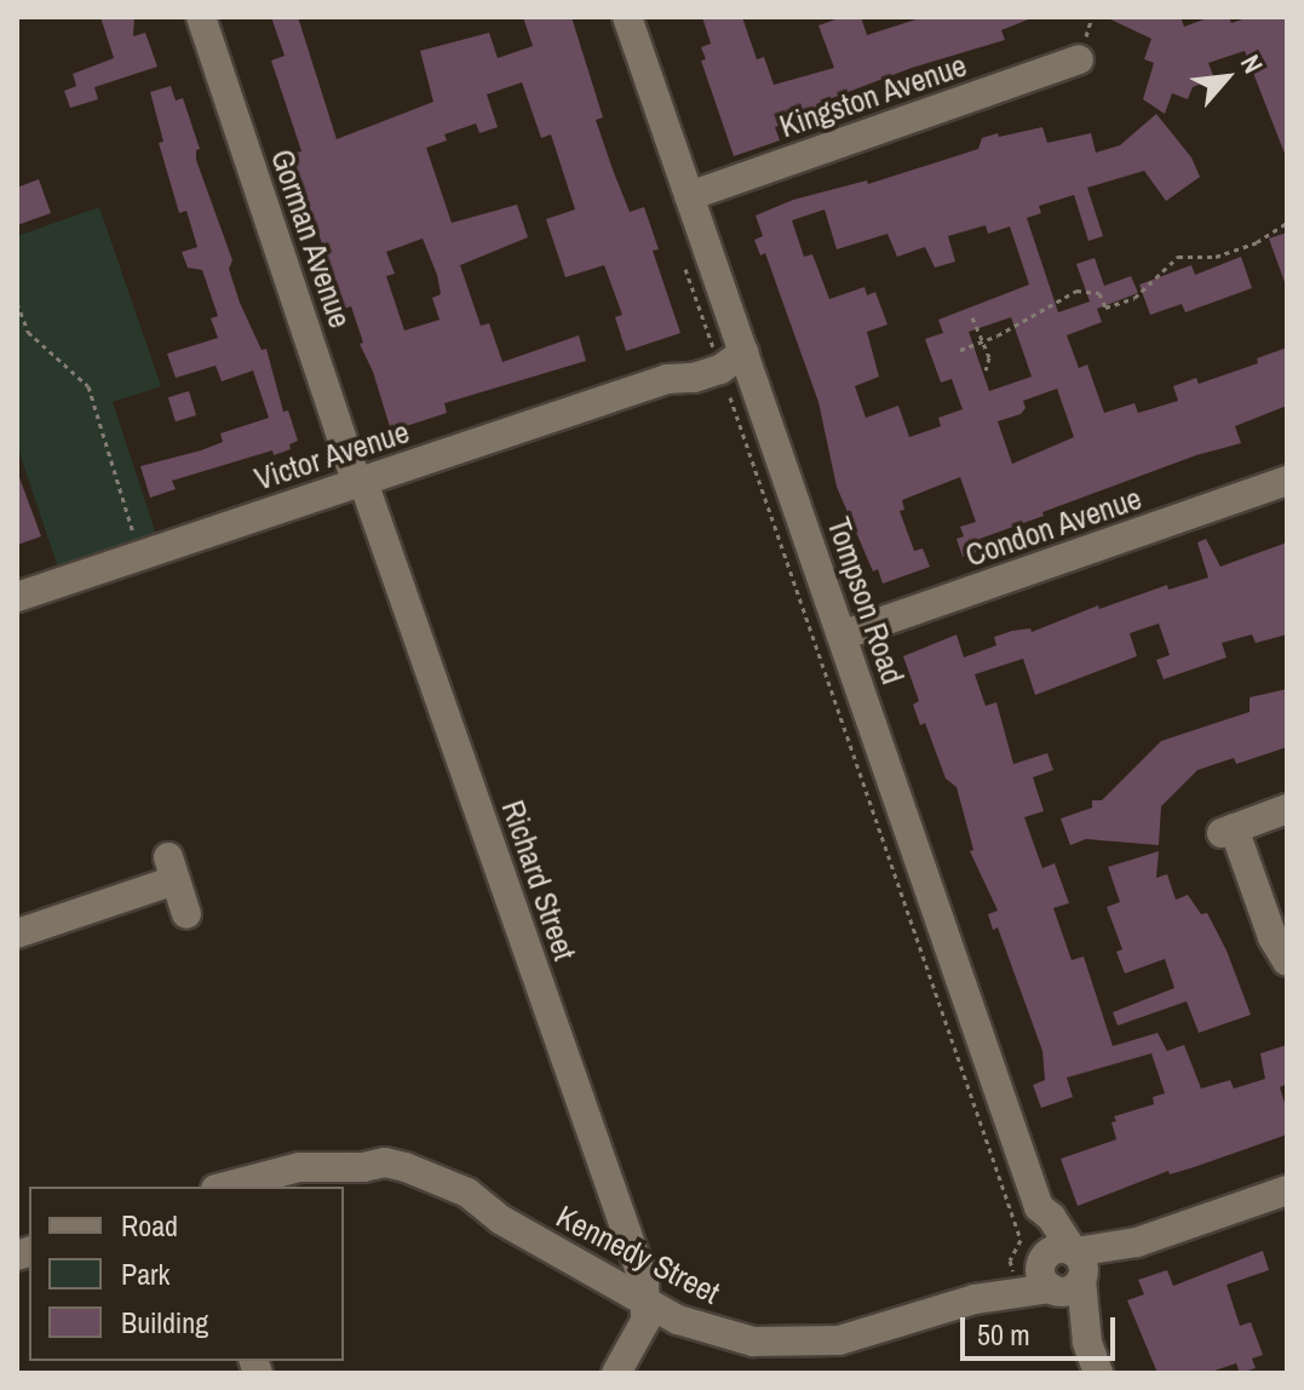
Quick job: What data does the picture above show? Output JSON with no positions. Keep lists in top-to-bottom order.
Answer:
{
  "streets": {
    "street": [
      "Kingston Avenue",
      "Gorman Avenue",
      "Victor Avenue",
      "Condon Avenue",
      "Tompson Road",
      "Richard Street",
      "Kennedy Street"
    ]
  },
  "crossings": [
    ["Kingston Avenue", "Tompson Road"],
    ["Gorman Avenue", "Victor Avenue"],
    ["Gorman Avenue", "Richard Street"],
    ["Victor Avenue", "Tompson Road"],
    ["Victor Avenue", "Richard Street"],
    ["Condon Avenue", "Tompson Road"],
    ["Tompson Road", "Kennedy Street"],
    ["Richard Street", "Kennedy Street"]
  ],
  "legend": ["Road", "Park", "Building"],
  "scale_bar": "50 m",
  "north": "top right"
}
